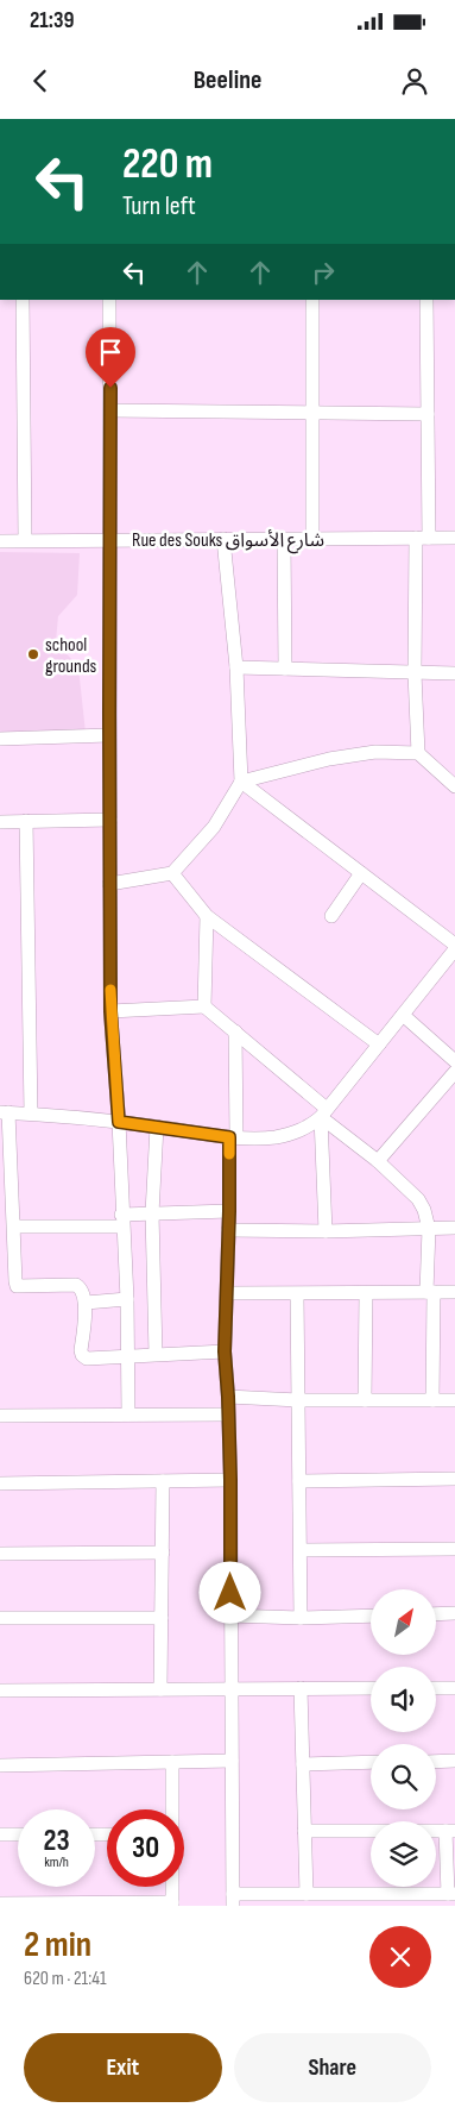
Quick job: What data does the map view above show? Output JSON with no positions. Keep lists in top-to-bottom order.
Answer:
{
  "streets": {
    "street": ["Rue des Souks شارع الأسواق"]
  },
  "places": ["school grounds"],
  "north": "top right",
  "page": {
    "status": "21:39",
    "header": "Beeline",
    "turn": ["220 m", "Turn left"],
    "speed": "23 km/h",
    "limit": "30",
    "heading": ["2 min", "620 m · 21:41"],
    "buttons": ["Exit", "Share"]
  }
}
